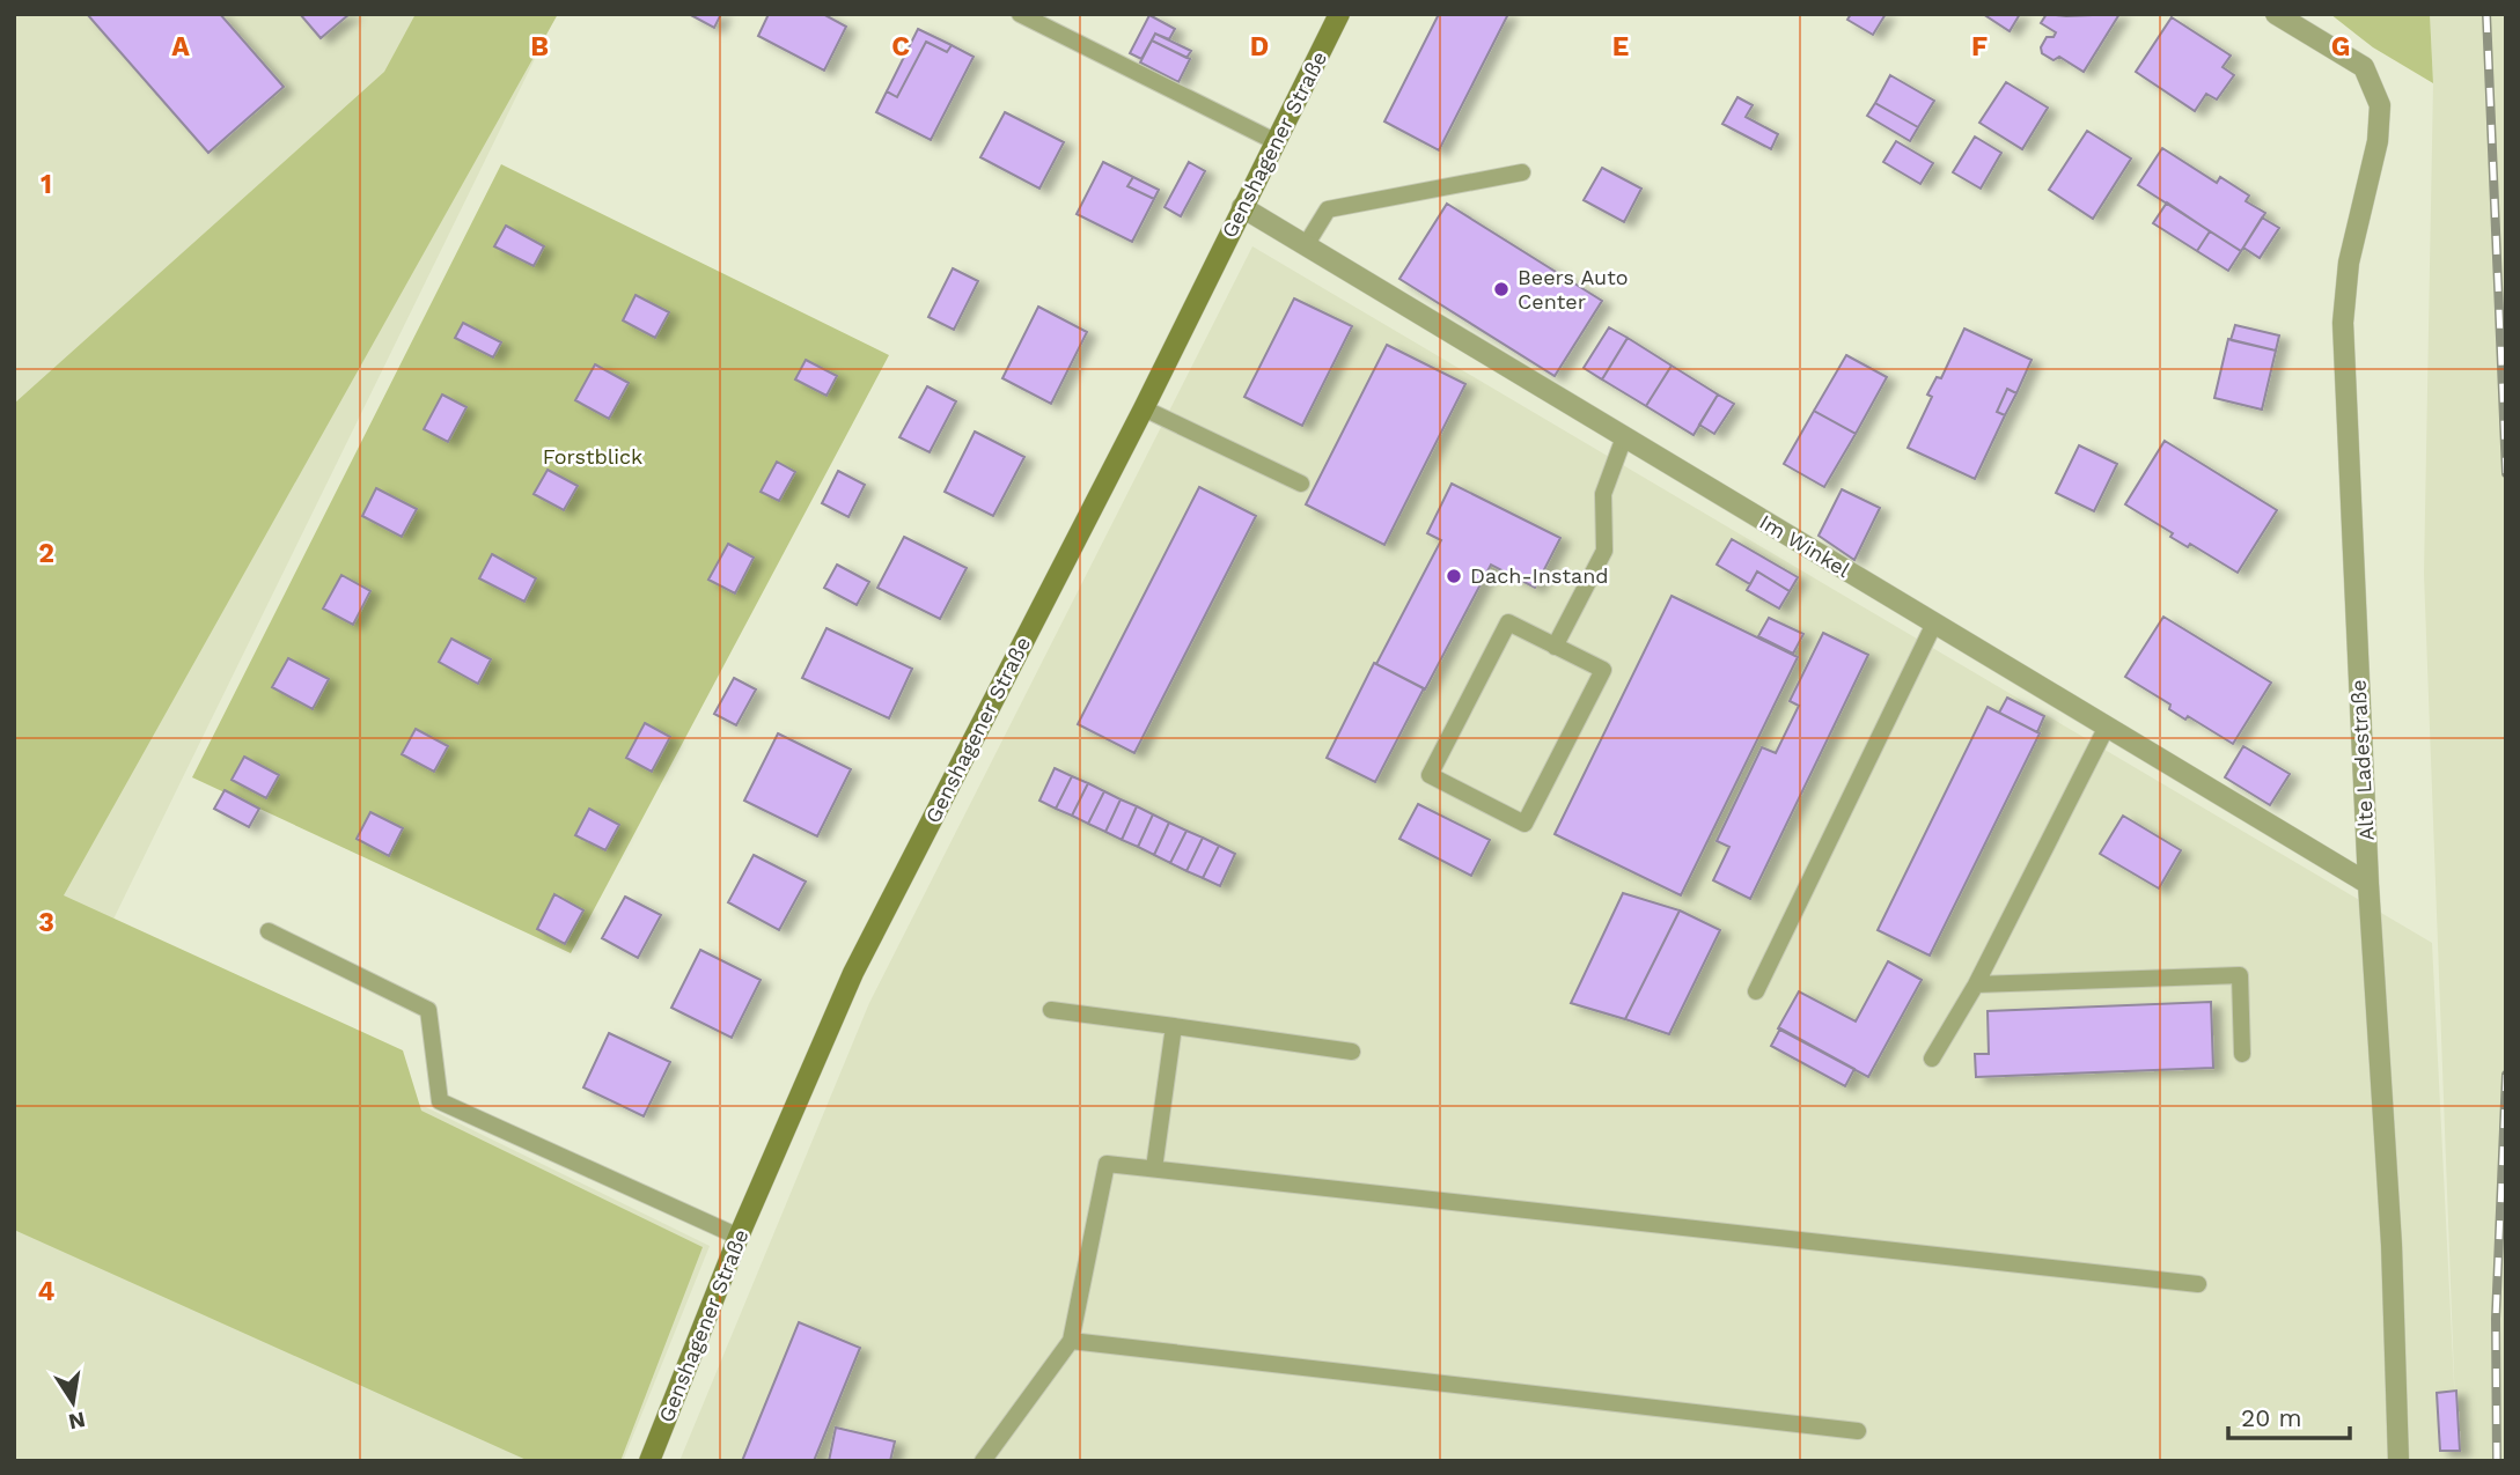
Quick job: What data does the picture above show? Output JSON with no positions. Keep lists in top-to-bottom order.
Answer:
{
  "streets": {
    "main road": ["Genshagener Straße"],
    "street": ["Im Winkel", "Alte Ladestraße"]
  },
  "crossings": [
    ["Genshagener Straße", "Im Winkel"],
    ["Im Winkel", "Alte Ladestraße"]
  ],
  "parks": ["Forstblick"],
  "places": ["Beers Auto Center", "Dach-Instand"],
  "scale_bar": "20 m",
  "north": "bottom",
  "grid": {
    "columns": [
      "A",
      "B",
      "C",
      "D",
      "E",
      "F",
      "G"
    ],
    "rows": [
      "1",
      "2",
      "3",
      "4"
    ]
  }
}
